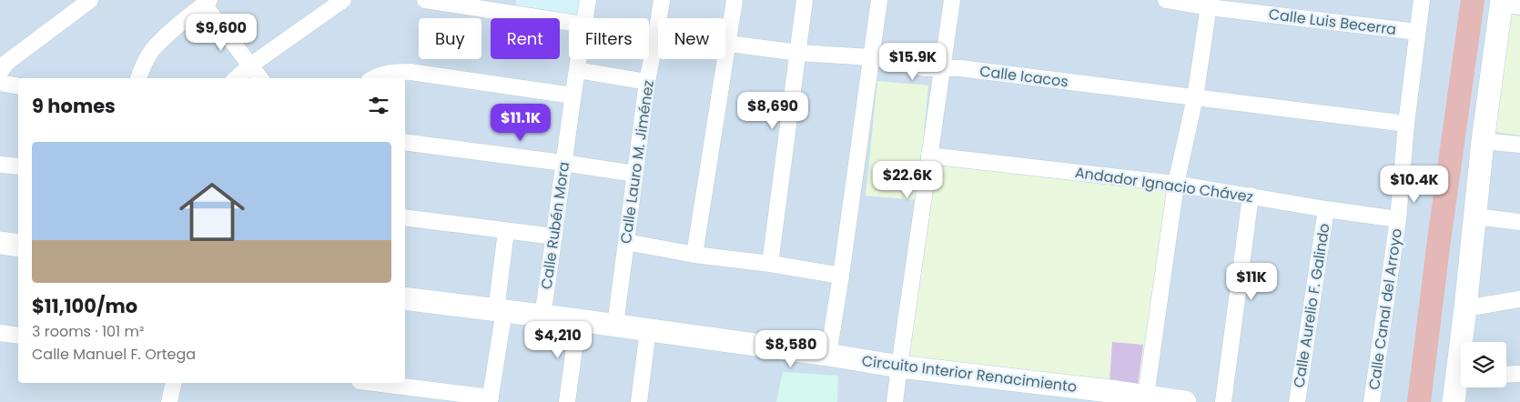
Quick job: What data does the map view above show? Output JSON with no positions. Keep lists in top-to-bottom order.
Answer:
{
  "streets": {
    "main road": ["Circuito Interior Renacimiento"],
    "street": [
      "Calle Luis Becerra",
      "Calle Icacos",
      "Calle Lauro M. Jiménez",
      "Andador Ignacio Chávez",
      "Calle Rubén Mora",
      "Calle Aurelio F. Galindo",
      "Calle Canal del Arroyo"
    ]
  },
  "crossings": [
    ["Calle Luis Becerra", "Calle Canal del Arroyo"],
    ["Calle Icacos", "Calle Lauro M. Jiménez"],
    ["Calle Icacos", "Calle Canal del Arroyo"],
    ["Calle Lauro M. Jiménez", "Circuito Interior Renacimiento"],
    ["Andador Ignacio Chávez", "Calle Aurelio F. Galindo"],
    ["Andador Ignacio Chávez", "Calle Canal del Arroyo"],
    ["Calle Rubén Mora", "Circuito Interior Renacimiento"]
  ],
  "page": {
    "price": [
      "$9,600",
      "$15.9K",
      "$8,690",
      "$11.1K",
      "$22.6K",
      "$10.4K",
      "$11K",
      "$4,210",
      "$8,580"
    ],
    "chip": [
      "Buy",
      "Rent",
      "Filters",
      "New"
    ],
    "heading": "9 homes",
    "list": [
      {
        "name": "$11,100/mo",
        "note": "3 rooms · 101 m² · Calle Manuel F. Ortega"
      }
    ]
  }
}
